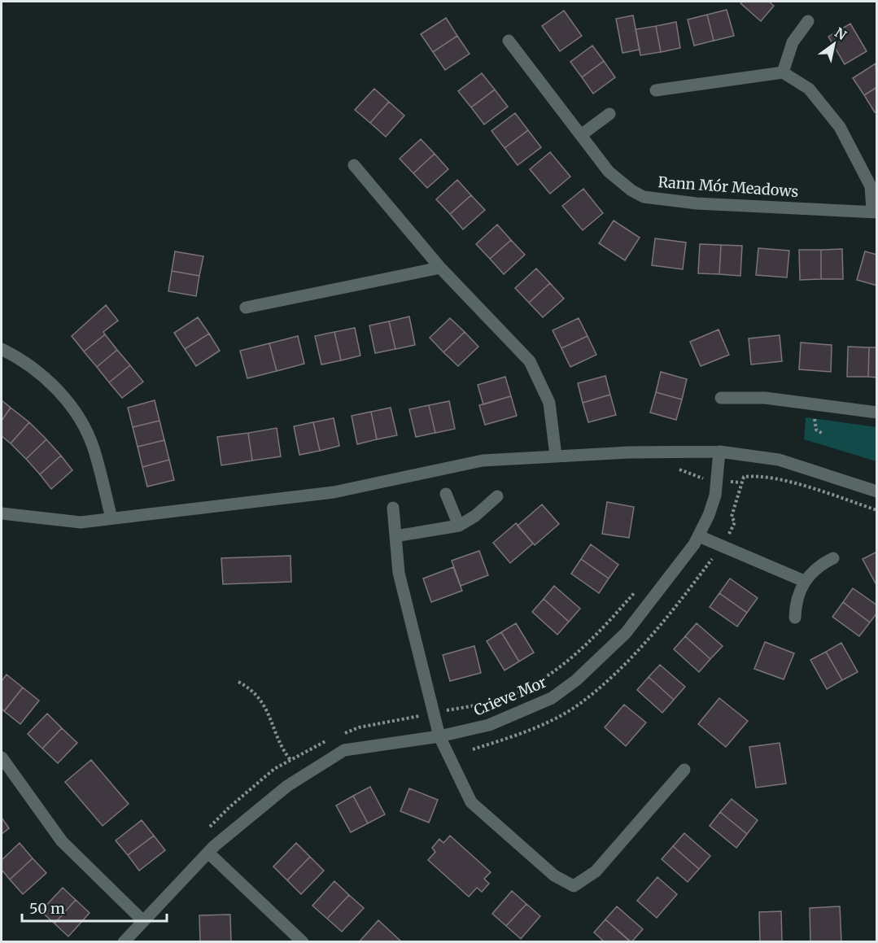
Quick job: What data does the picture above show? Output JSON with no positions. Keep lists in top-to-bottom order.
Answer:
{
  "streets": {
    "street": ["Rann Mór Meadows", "Crieve Mor"]
  },
  "scale_bar": "50 m",
  "north": "top right"
}
